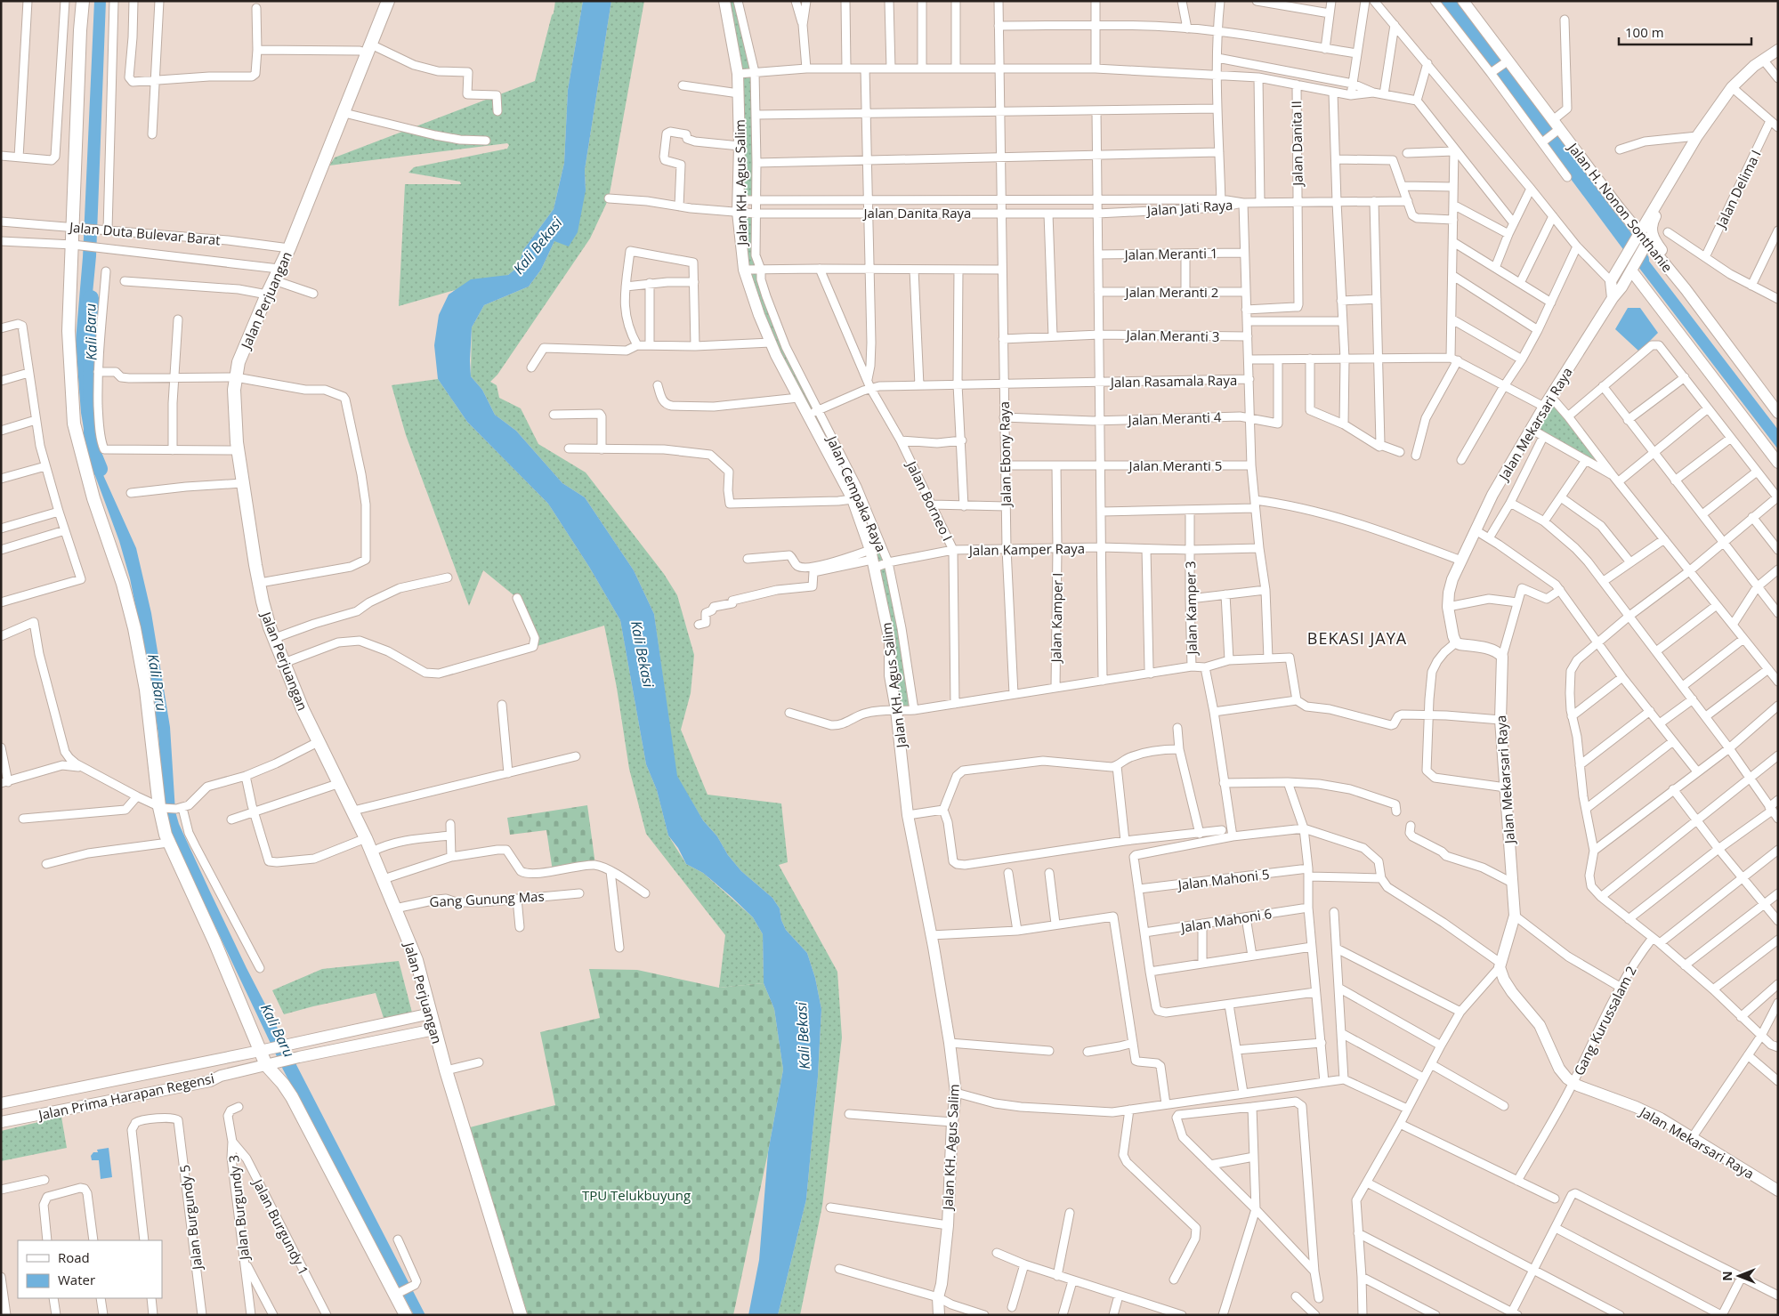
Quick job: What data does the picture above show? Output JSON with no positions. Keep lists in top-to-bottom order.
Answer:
{
  "streets": {
    "main road": ["Jalan Perjuangan"],
    "street": [
      "Jalan Danita II",
      "Jalan KH. Agus Salim",
      "Jalan Delima I",
      "Jalan Jati Raya",
      "Jalan H. Nonon Sonthanie",
      "Jalan Danita Raya",
      "Jalan Duta Bulevar Barat",
      "Jalan Meranti 1",
      "Jalan Meranti 2",
      "Jalan Meranti 3",
      "Jalan Rasamala Raya",
      "Jalan Meranti 4",
      "Jalan Mekarsari Raya",
      "Jalan Ebony Raya",
      "Jalan Meranti 5",
      "Jalan Cempaka Raya",
      "Jalan Borneo I",
      "Jalan Kamper Raya",
      "Jalan Kamper 3",
      "Jalan Kamper I",
      "Jalan Mahoni 5",
      "Gang Gunung Mas",
      "Jalan Mahoni 6",
      "Gang Kurussalam 2",
      "Jalan Prima Harapan Regensi",
      "Jalan Burgundy 3",
      "Jalan Burgundy 5",
      "Jalan Burgundy 1"
    ]
  },
  "crossings": [
    ["Jalan Danita II", "Jalan Jati Raya"],
    ["Jalan KH. Agus Salim", "Jalan Danita Raya"],
    ["Jalan KH. Agus Salim", "Jalan Kamper Raya"],
    ["Jalan Jati Raya", "Jalan Danita Raya"],
    ["Jalan H. Nonon Sonthanie", "Jalan Mekarsari Raya"],
    ["Jalan Danita Raya", "Jalan Ebony Raya"],
    ["Jalan Danita Raya", "Jalan Cempaka Raya"],
    ["Jalan Duta Bulevar Barat", "Jalan Perjuangan"],
    ["Jalan Perjuangan", "Gang Gunung Mas"],
    ["Jalan Perjuangan", "Jalan Prima Harapan Regensi"],
    ["Jalan Meranti 3", "Jalan Ebony Raya"],
    ["Jalan Rasamala Raya", "Jalan Ebony Raya"],
    ["Jalan Rasamala Raya", "Jalan Borneo I"],
    ["Jalan Meranti 4", "Jalan Ebony Raya"],
    ["Jalan Mekarsari Raya", "Gang Kurussalam 2"],
    ["Jalan Ebony Raya", "Jalan Meranti 5"],
    ["Jalan Ebony Raya", "Jalan Kamper Raya"],
    ["Jalan Meranti 5", "Jalan Kamper I"],
    ["Jalan Cempaka Raya", "Jalan Kamper Raya"],
    ["Jalan Borneo I", "Jalan Kamper Raya"],
    ["Jalan Kamper Raya", "Jalan Kamper 3"],
    ["Jalan Kamper Raya", "Jalan Kamper I"],
    ["Jalan Burgundy 3", "Jalan Burgundy 1"]
  ],
  "districts": ["BEKASI JAYA"],
  "water": ["Kali Bekasi", "Kali Baru"],
  "parks": ["TPU Telukbuyung"],
  "legend": ["Road", "Water"],
  "scale_bar": "100 m",
  "north": "left"
}
